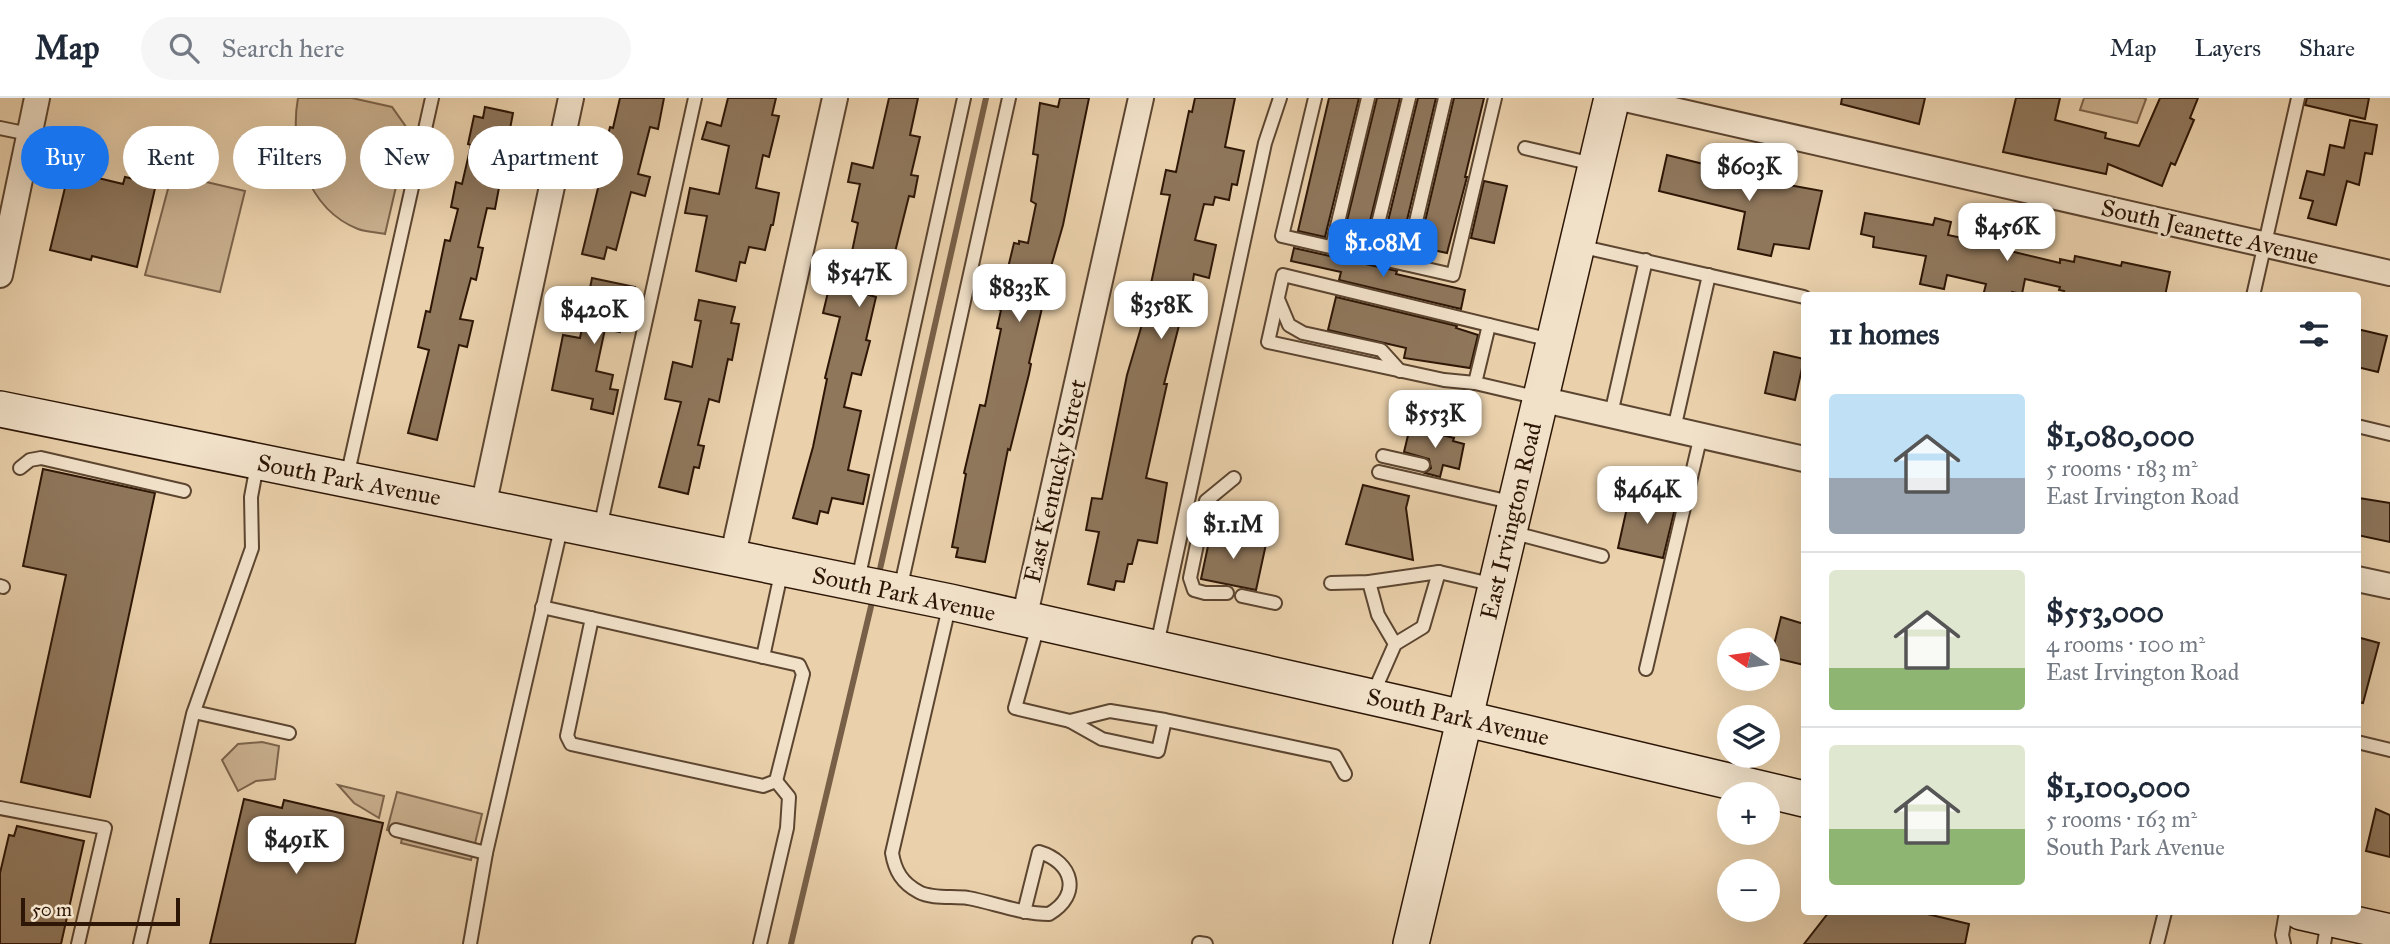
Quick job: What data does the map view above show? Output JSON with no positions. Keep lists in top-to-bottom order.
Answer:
{
  "streets": {
    "main road": ["South Park Avenue", "East Irvington Road"],
    "street": ["South Jeanette Avenue", "East Kentucky Street"]
  },
  "crossings": [
    ["South Park Avenue", "East Kentucky Street"],
    ["South Park Avenue", "East Irvington Road"]
  ],
  "scale_bar": "50 m",
  "north": "left",
  "page": {
    "header": "Map",
    "search": "Search here",
    "nav": ["Map", "Layers", "Share"],
    "chip": [
      "Buy",
      "Rent",
      "Filters",
      "New",
      "Apartment"
    ],
    "price": [
      "$603K",
      "$456K",
      "$1.08M",
      "$547K",
      "$833K",
      "$358K",
      "$420K",
      "$553K",
      "$464K",
      "$1.1M",
      "$491K"
    ],
    "heading": "11 homes",
    "list": [
      {
        "name": "$1,080,000",
        "note": "5 rooms · 183 m² · East Irvington Road"
      },
      {
        "name": "$553,000",
        "note": "4 rooms · 100 m² · East Irvington Road"
      },
      {
        "name": "$1,100,000",
        "note": "5 rooms · 163 m² · South Park Avenue"
      }
    ],
    "map_buttons": ["+", "−"],
    "scale": "50 m"
  }
}
